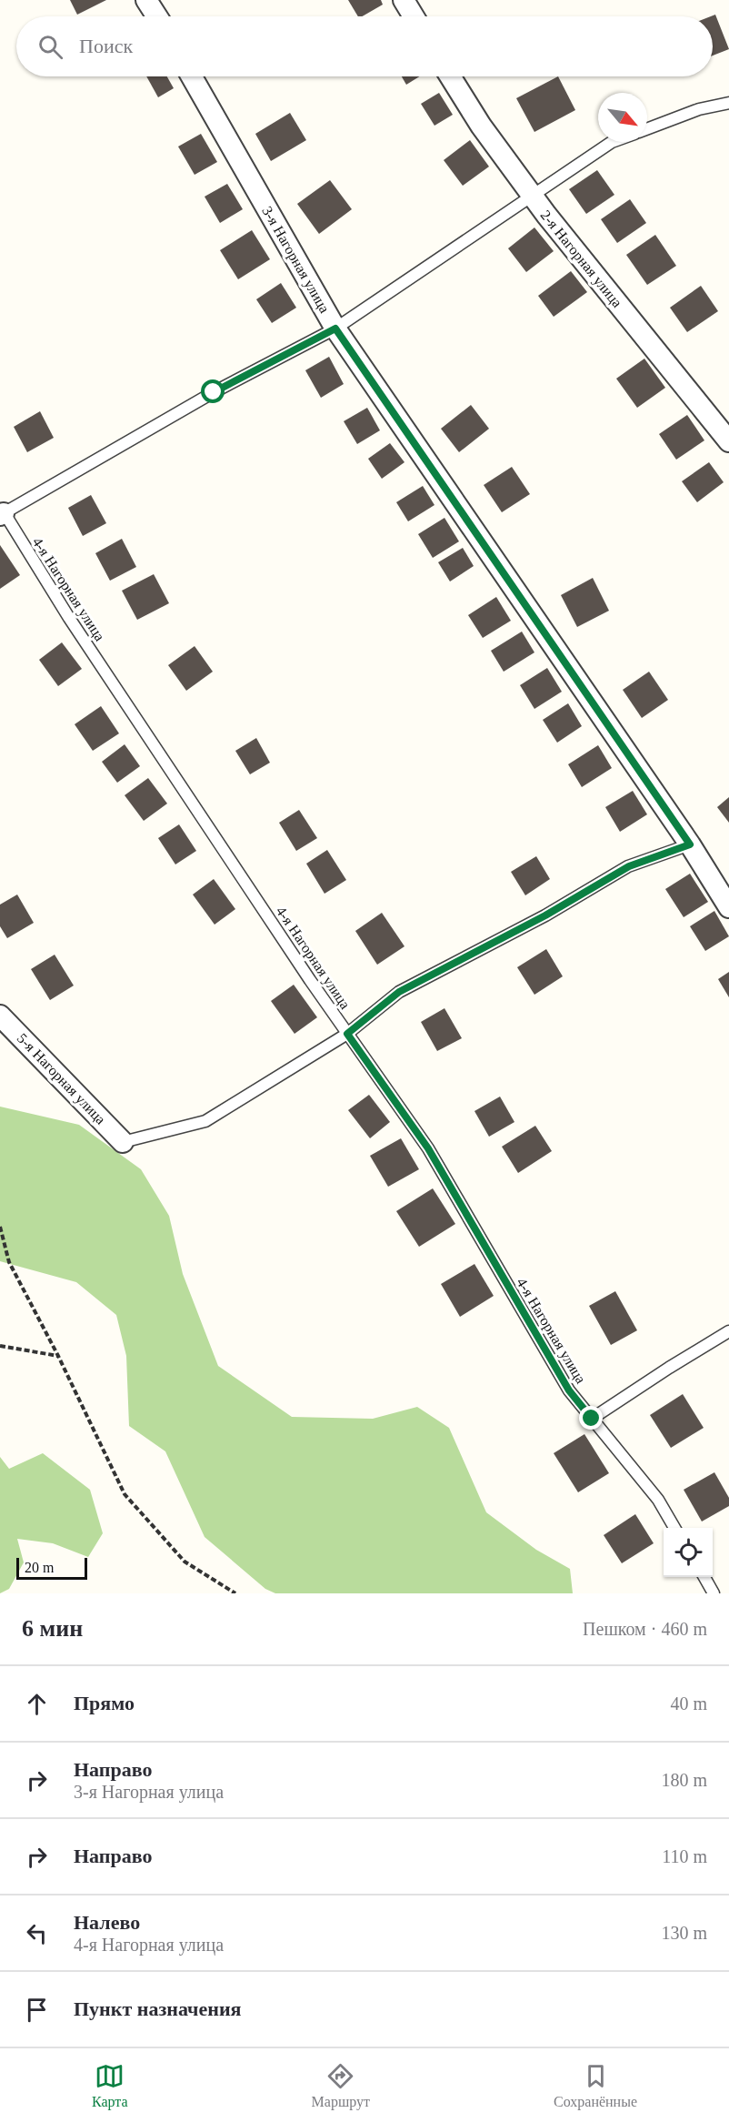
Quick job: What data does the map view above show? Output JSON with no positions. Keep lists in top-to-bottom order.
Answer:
{
  "streets": {
    "street": ["2-я Нагорная улица", "3-я Нагорная улица", "5-я Нагорная улица"],
    "lane": ["4-я Нагорная улица"]
  },
  "scale_bar": "20 m",
  "north": "bottom right",
  "page": {
    "search": "Поиск",
    "scale": "20 m",
    "heading": ["6 мин", "Пешком · 460 m"],
    "list": [
      ["Прямо", "40 m"],
      ["Направо", "3-я Нагорная улица", "180 m"],
      ["Направо", "110 m"],
      ["Налево", "4-я Нагорная улица", "130 m"],
      "Пункт назначения"
    ],
    "nav": ["Карта", "Маршрут", "Сохранённые"]
  }
}
